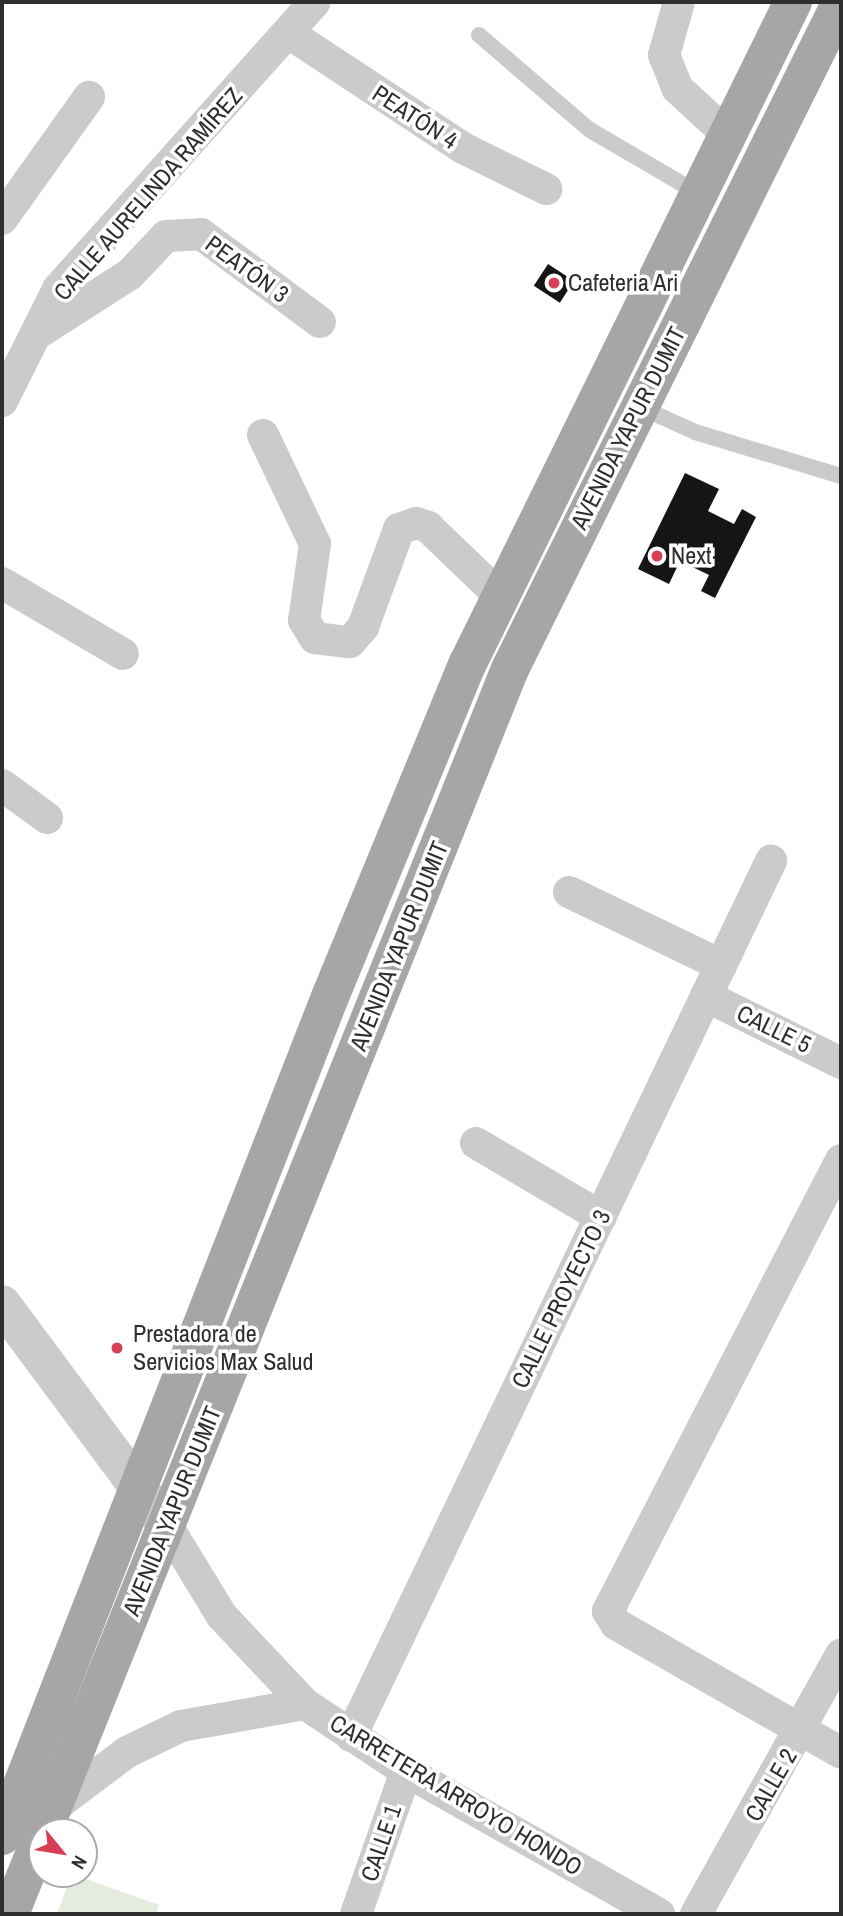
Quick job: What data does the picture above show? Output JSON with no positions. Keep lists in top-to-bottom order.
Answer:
{
  "streets": {
    "main road": ["AVENIDA YAPUR DUMIT"],
    "street": [
      "PEATÓN 4",
      "CALLE AURELINDA RAMÍREZ",
      "PEATÓN 3",
      "CALLE 5",
      "CALLE PROYECTO 3",
      "CALLE 2",
      "CARRETERA ARROYO HONDO",
      "CALLE 1"
    ]
  },
  "crossings": [
    ["PEATÓN 4", "CALLE AURELINDA RAMÍREZ"],
    ["CALLE AURELINDA RAMÍREZ", "PEATÓN 3"],
    ["AVENIDA YAPUR DUMIT", "CARRETERA ARROYO HONDO"],
    ["CALLE 5", "CALLE PROYECTO 3"],
    ["CALLE PROYECTO 3", "CARRETERA ARROYO HONDO"],
    ["CARRETERA ARROYO HONDO", "CALLE 1"]
  ],
  "places": ["Cafeteria Ari", "Next", "Prestadora de Servicios Max Salud"],
  "north": "bottom right"
}
